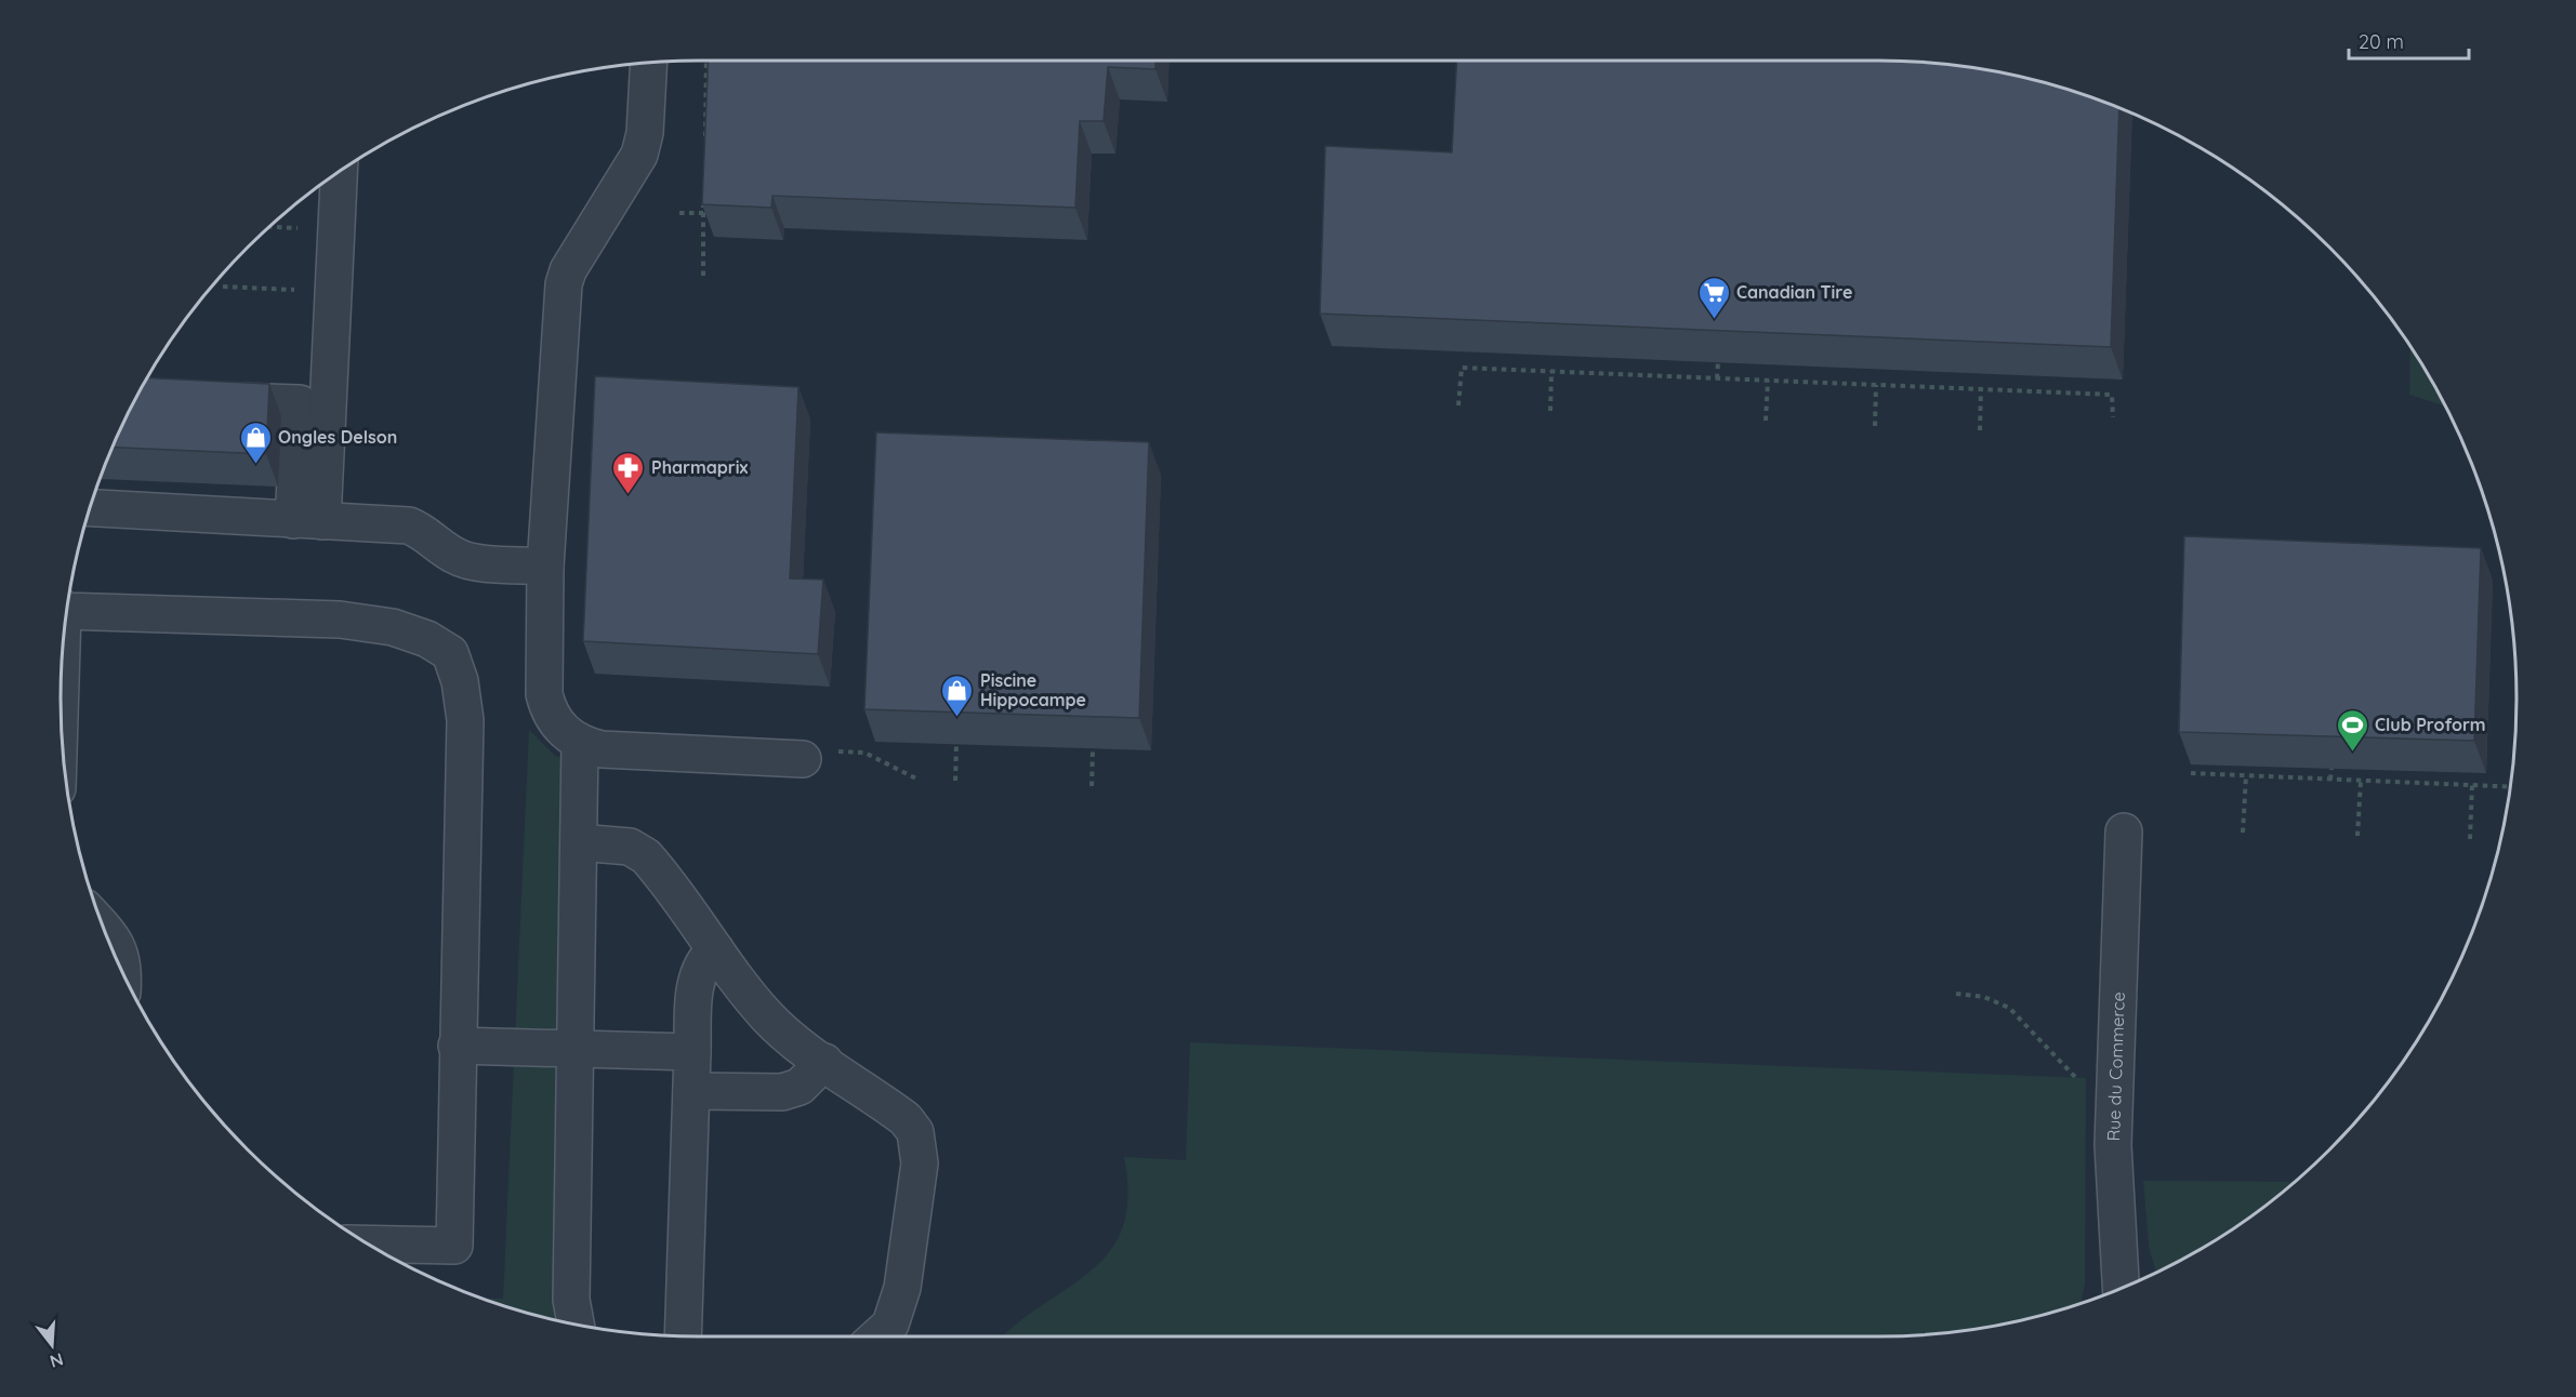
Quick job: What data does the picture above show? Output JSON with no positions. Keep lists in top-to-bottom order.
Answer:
{
  "streets": {
    "street": ["Rue du Commerce"]
  },
  "places": {
    "supermarket": ["Canadian Tire"],
    "shop": ["Ongles Delson", "Piscine Hippocampe"],
    "pharmacy": ["Pharmaprix"],
    "sports": ["Club Proform"]
  },
  "scale_bar": "20 m",
  "north": "bottom"
}
